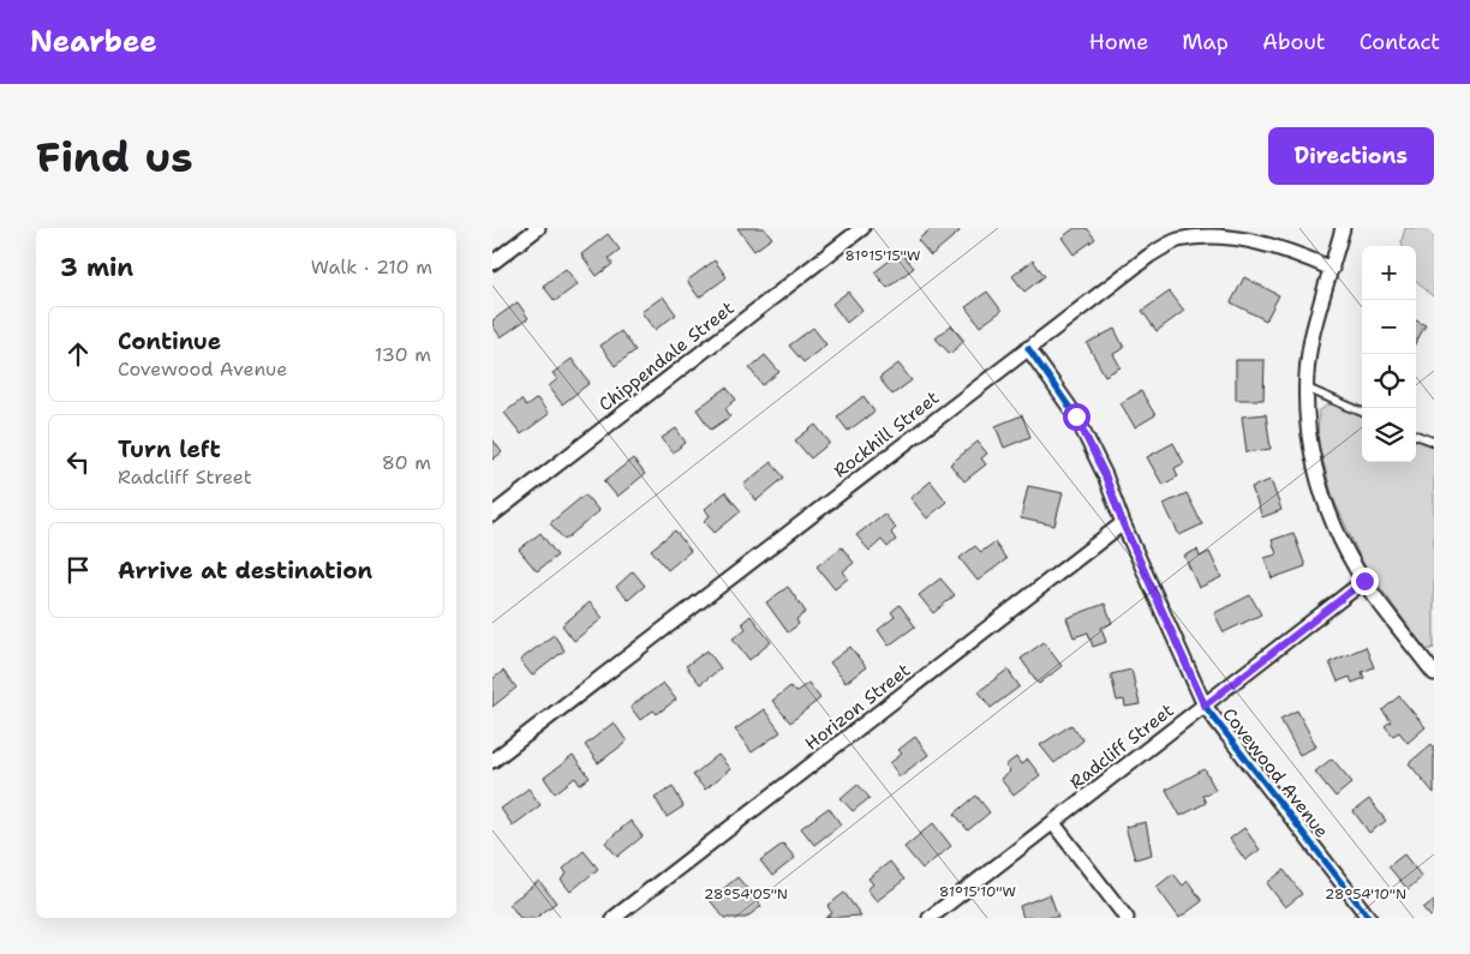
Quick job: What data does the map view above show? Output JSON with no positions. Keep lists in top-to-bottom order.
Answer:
{
  "streets": {
    "street": [
      "Chippendale Street",
      "Rockhill Street",
      "Horizon Street",
      "Radcliff Street",
      "Covewood Avenue"
    ]
  },
  "crossings": [
    ["Rockhill Street", "Covewood Avenue"],
    ["Horizon Street", "Covewood Avenue"],
    ["Radcliff Street", "Covewood Avenue"]
  ],
  "page": {
    "header": "Nearbee",
    "nav": [
      "Home",
      "Map",
      "About",
      "Contact"
    ],
    "buttons": "Directions",
    "title": "Find us",
    "heading": ["3 min", "Walk · 210 m"],
    "map_buttons": ["+", "−"],
    "list": [
      ["Continue", "Covewood Avenue", "130 m"],
      ["Turn left", "Radcliff Street", "80 m"],
      "Arrive at destination"
    ]
  },
  "coordinates": [
    "81°15'15\"W",
    "81°15'10\"W",
    "28°54'05\"N",
    "28°54'10\"N"
  ]
}
